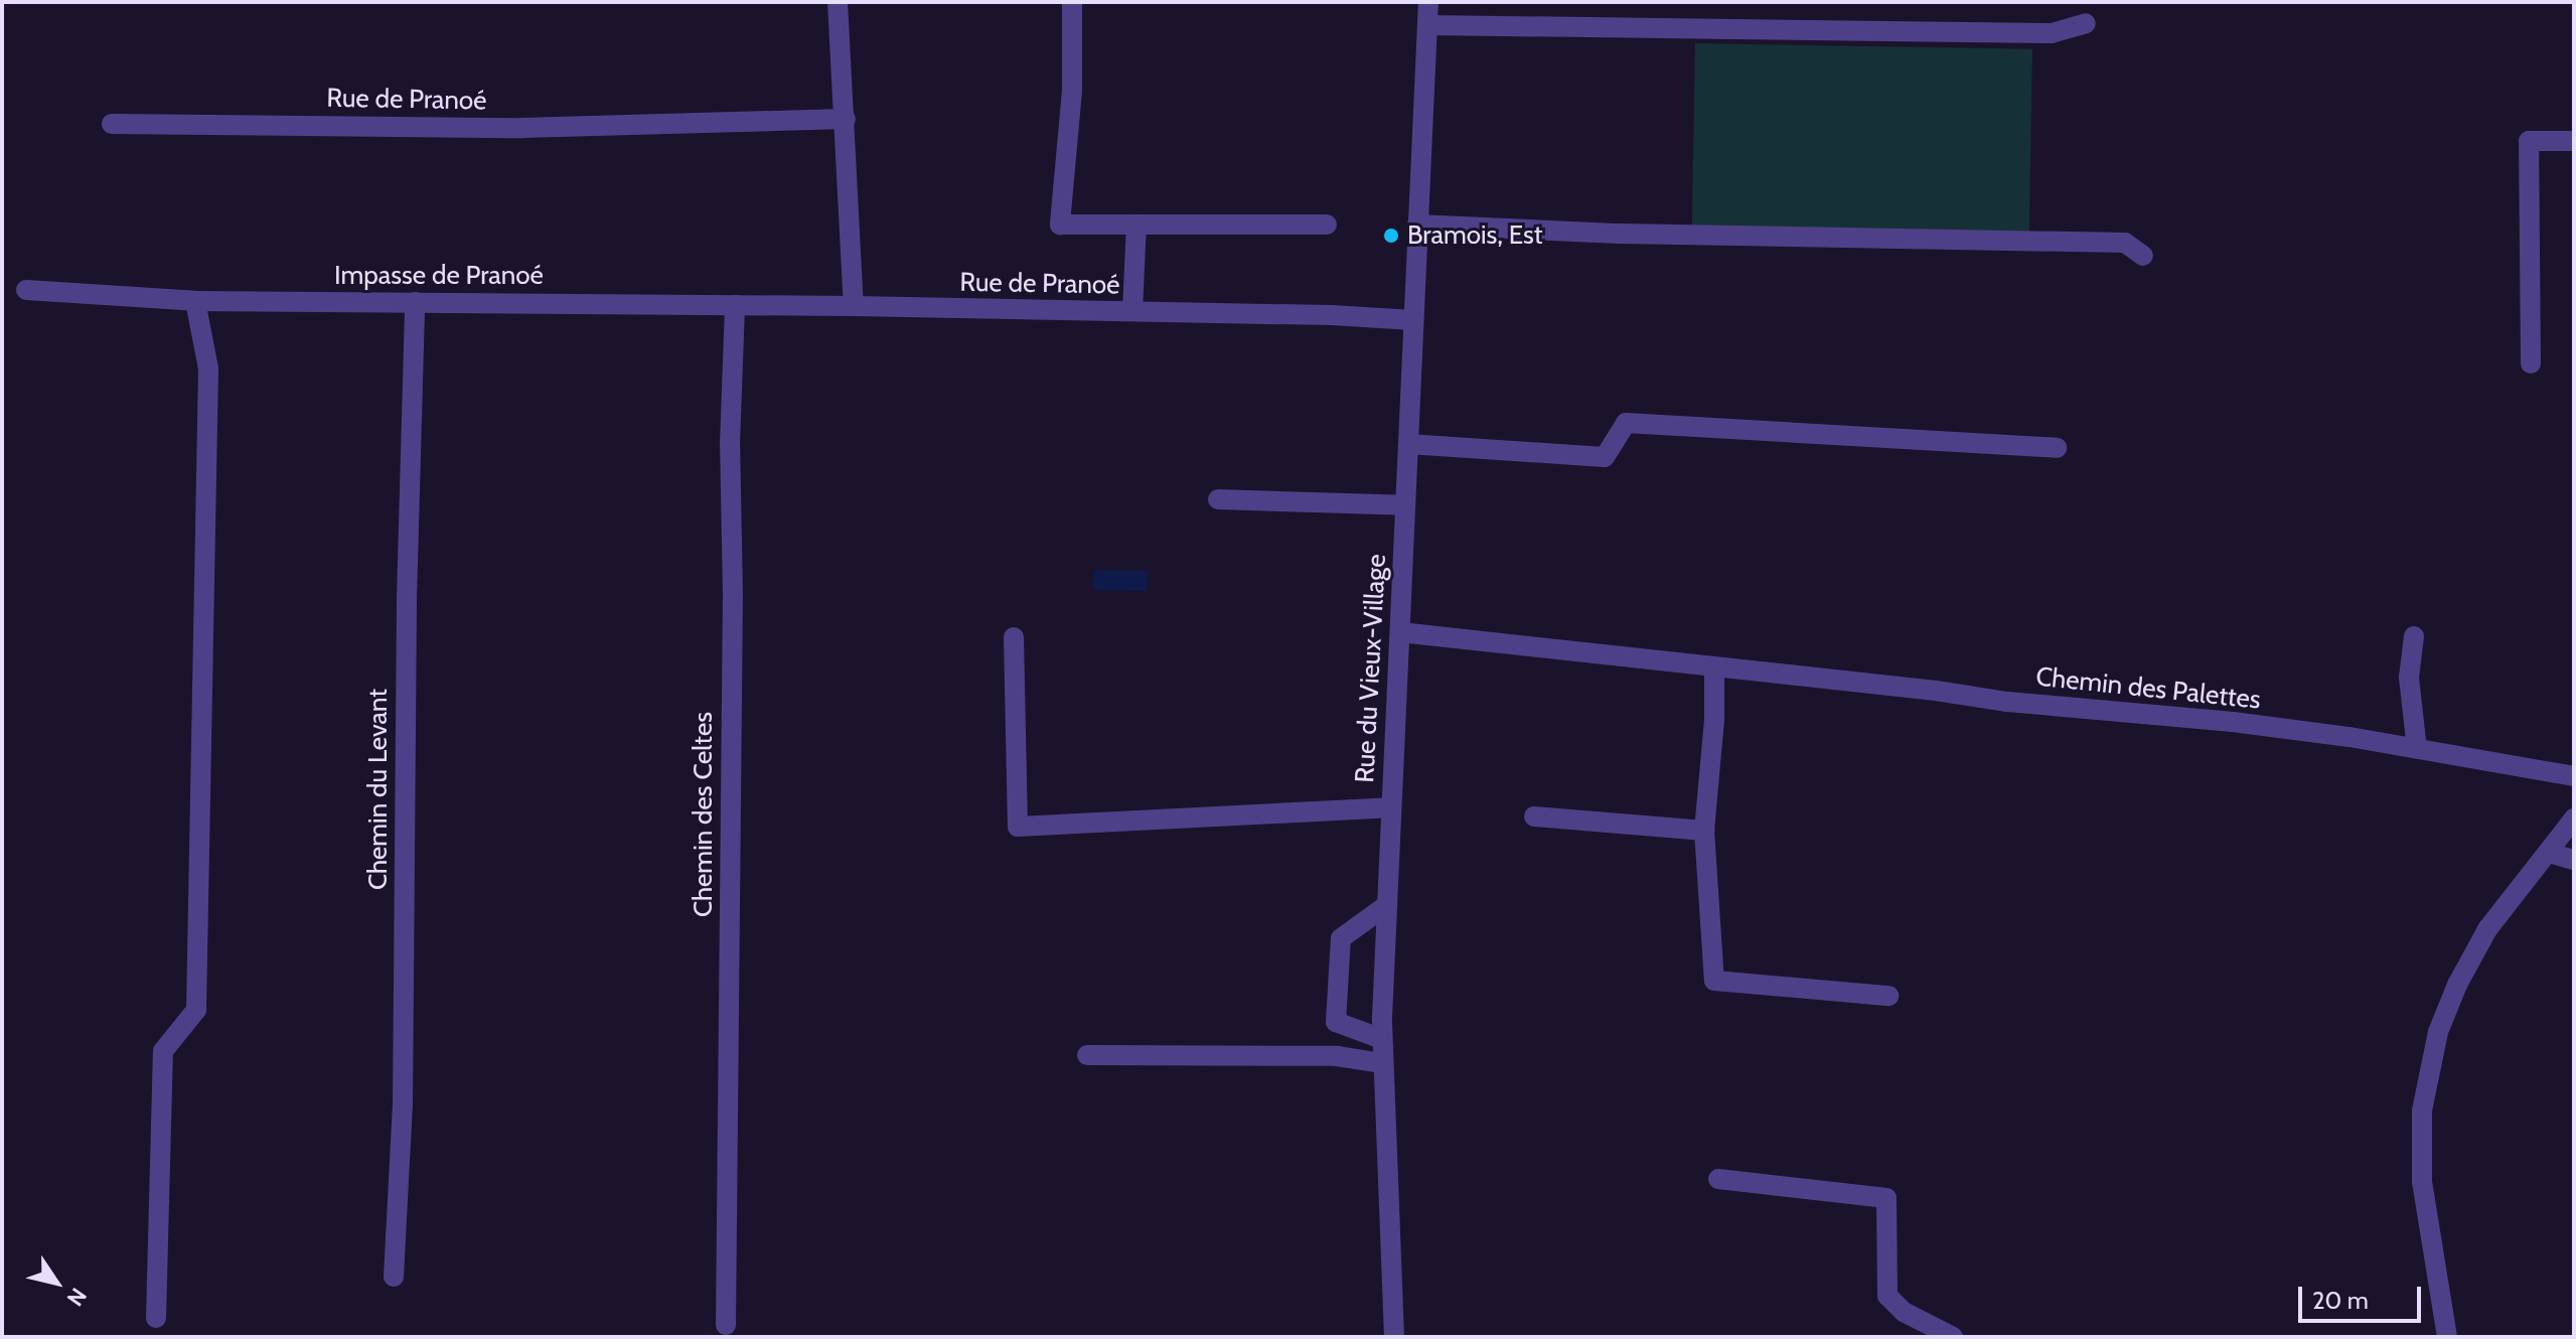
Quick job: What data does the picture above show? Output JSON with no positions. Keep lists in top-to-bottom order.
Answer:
{
  "streets": {
    "street": [
      "Rue de Pranoé",
      "Impasse de Pranoé",
      "Rue du Vieux-Village",
      "Chemin des Palettes",
      "Chemin du Levant",
      "Chemin des Celtes"
    ]
  },
  "crossings": [
    ["Rue de Pranoé", "Impasse de Pranoé"],
    ["Rue de Pranoé", "Rue du Vieux-Village"],
    ["Impasse de Pranoé", "Chemin du Levant"],
    ["Impasse de Pranoé", "Chemin des Celtes"],
    ["Rue du Vieux-Village", "Chemin des Palettes"]
  ],
  "places": ["Bramois, Est"],
  "scale_bar": "20 m",
  "north": "bottom right"
}
